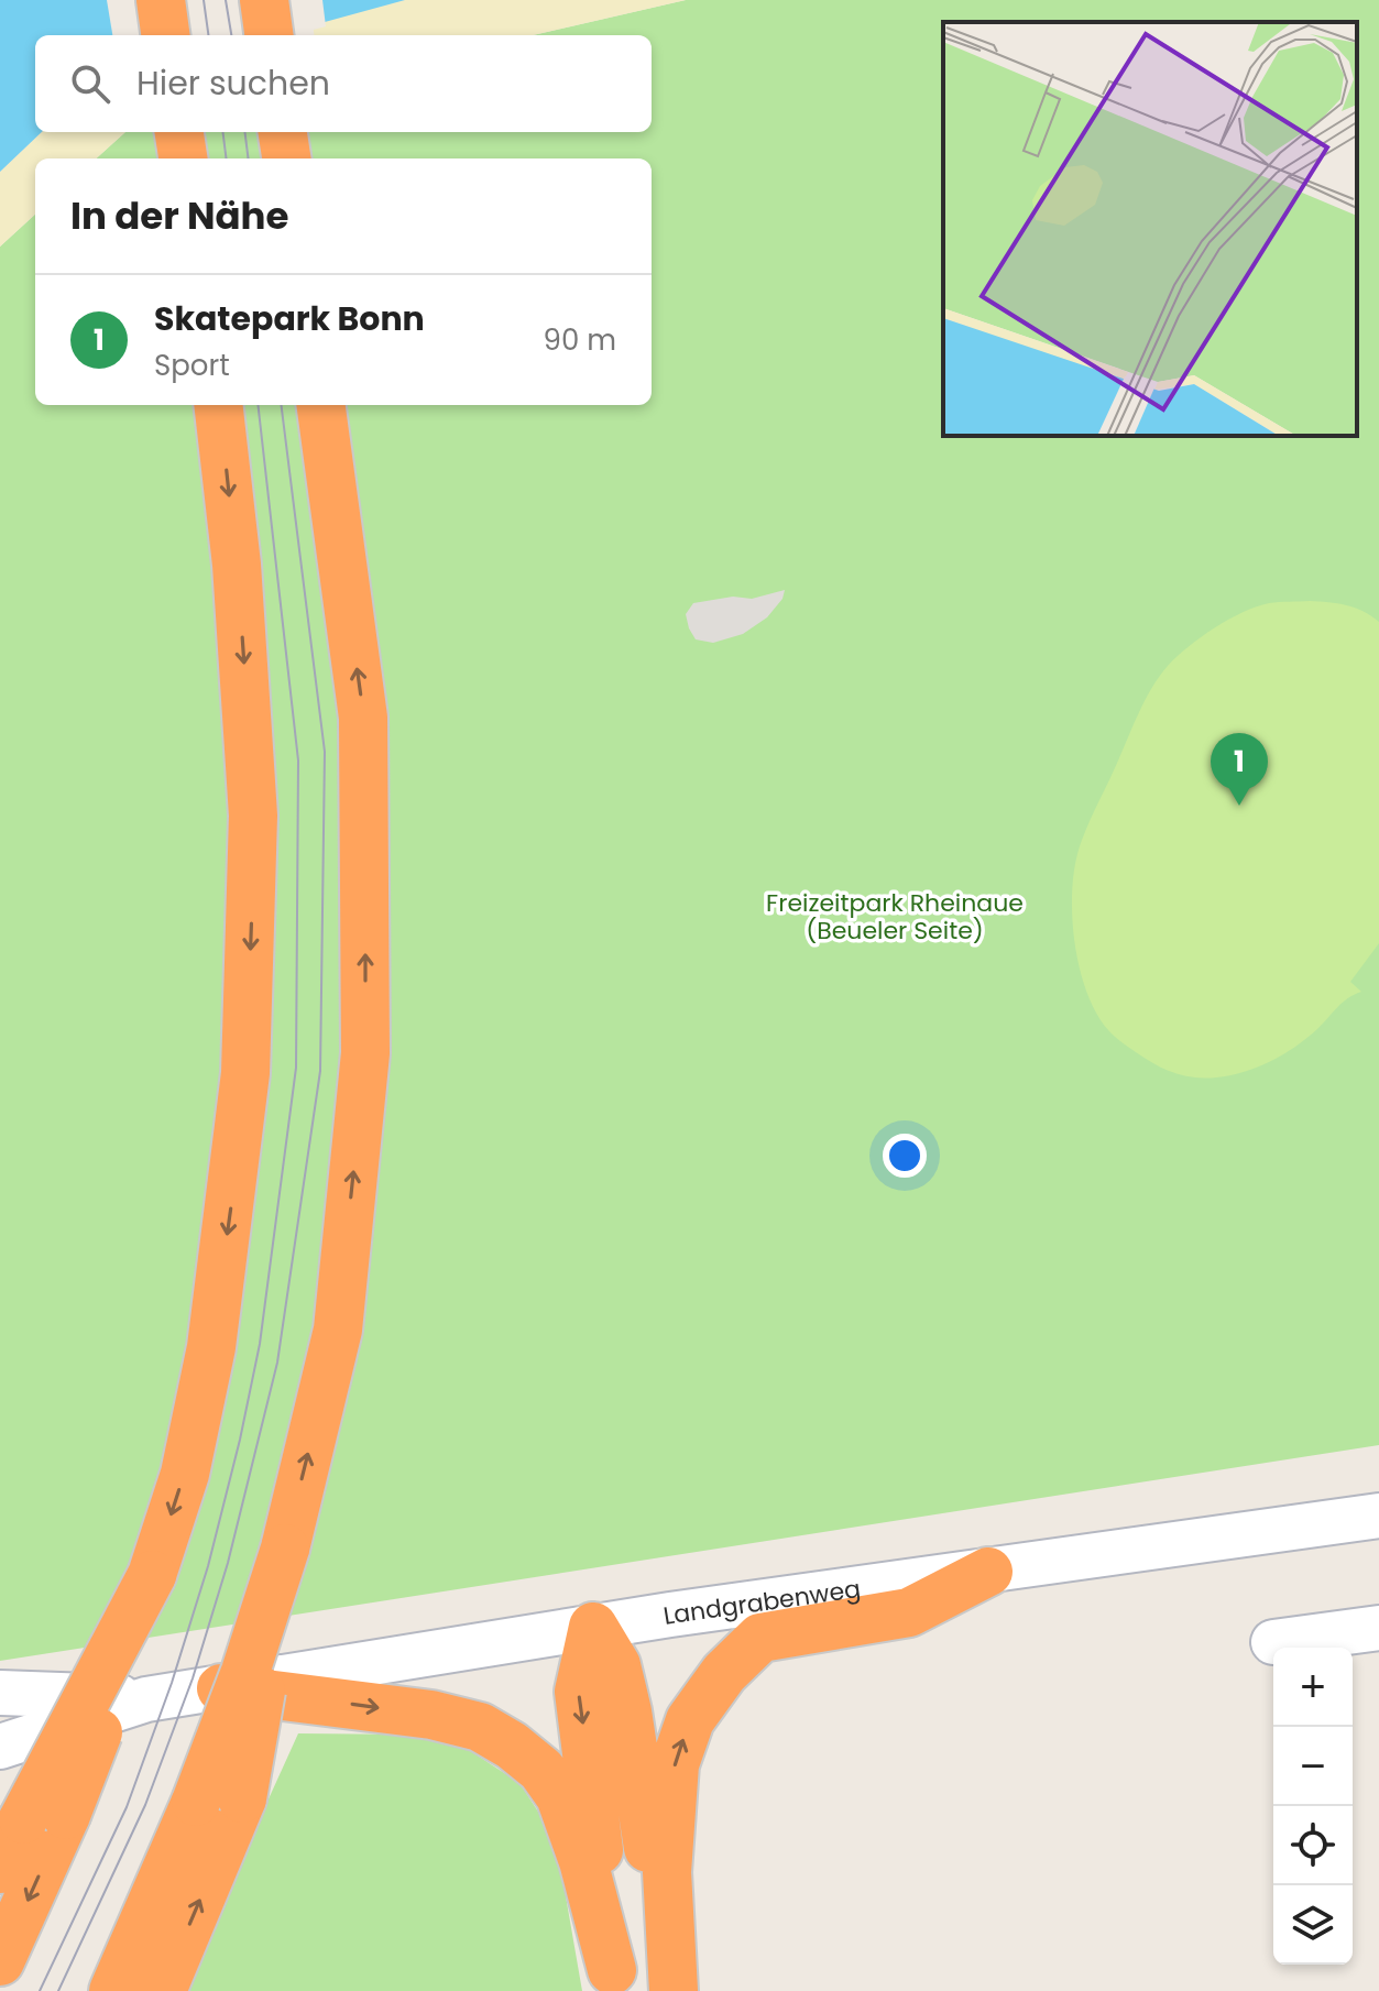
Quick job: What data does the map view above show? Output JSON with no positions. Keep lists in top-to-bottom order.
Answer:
{
  "streets": {
    "street": ["Landgrabenweg"]
  },
  "parks": ["Freizeitpark Rheinaue (Beueler Seite)"],
  "page": {
    "search": "Hier suchen",
    "heading": "In der Nähe",
    "list": [
      {
        "mark": "1",
        "name": "Skatepark Bonn",
        "note": "Sport",
        "value": "90 m"
      }
    ],
    "pins": "1",
    "map_buttons": ["+", "−"]
  }
}
